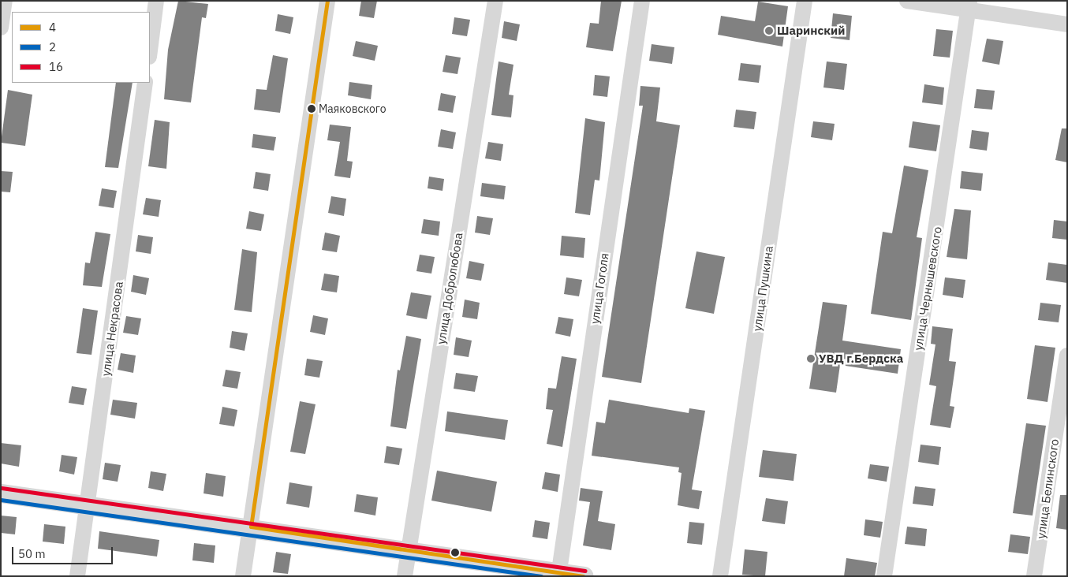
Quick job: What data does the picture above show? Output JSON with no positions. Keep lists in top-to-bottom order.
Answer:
{
  "streets": {
    "street": [
      "улица Добролюбова",
      "улица Гоголя",
      "улица Пушкина",
      "улица Чернышевского",
      "улица Некрасова",
      "улица Белинского"
    ]
  },
  "places": ["Шаринский", "Маяковского", "УВД г.Бердска"],
  "lines": ["transit line 4", "transit line 16", "transit line 2"],
  "legend": ["4", "2", "16"],
  "scale_bar": "50 m"
}
